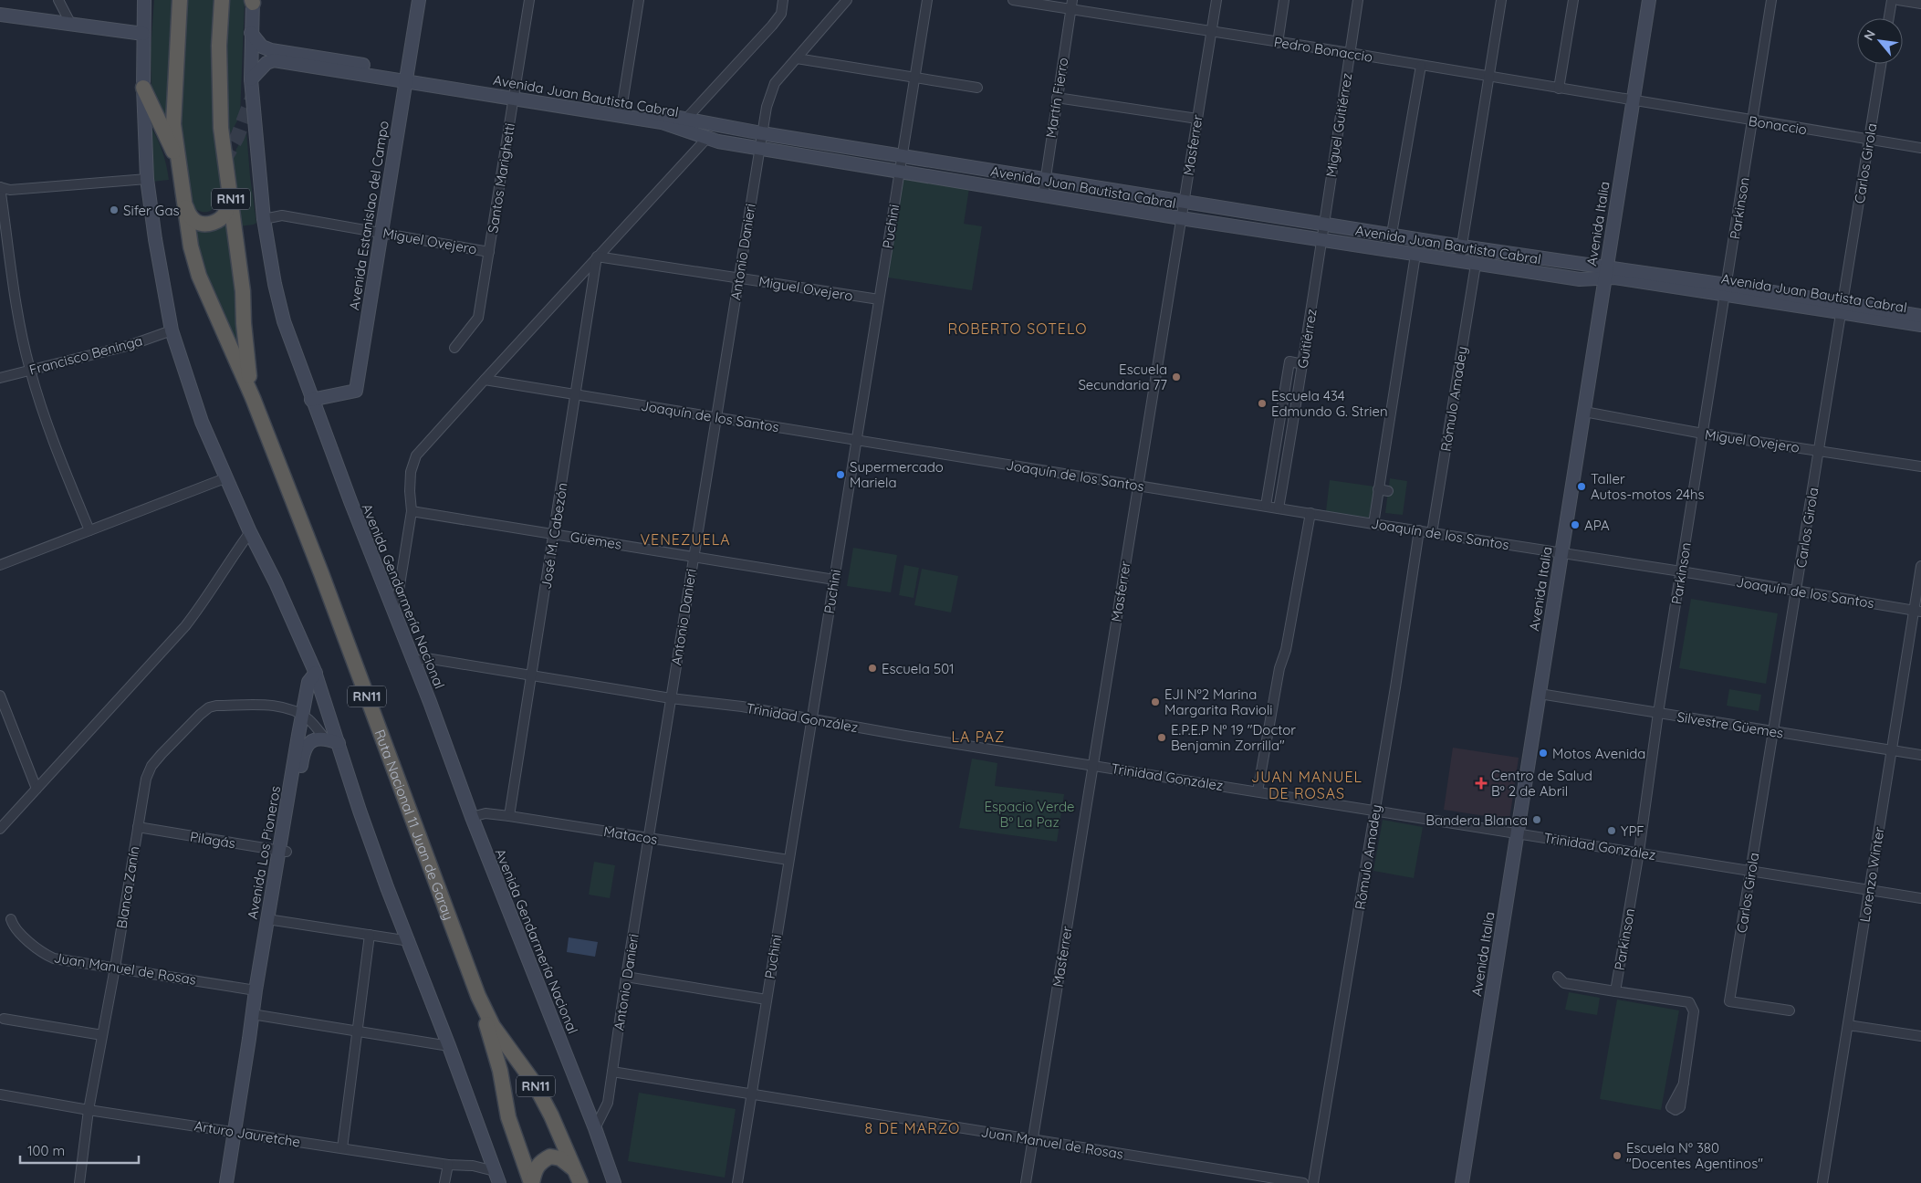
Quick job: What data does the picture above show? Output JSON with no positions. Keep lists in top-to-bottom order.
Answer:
{
  "streets": {
    "highway": ["RN11", "Ruta Nacional 11 Juan de Garay"],
    "main road": [
      "Avenida Juan Bautista Cabral",
      "Avenida Estanislao del Campo",
      "Avenida Italia",
      "Avenida Gendarmería Nacional",
      "Avenida Los Pioneros"
    ],
    "street": [
      "Pedro Bonaccio",
      "Martín Fierro",
      "Miguel Guitiérrez",
      "Bonaccio",
      "Masferrer",
      "Carlos Girola",
      "Santos Marighetti",
      "Parkinson",
      "Puchini",
      "Miguel Ovejero",
      "Antonio Danieri",
      "Guitiérrez",
      "Francisco Beninga",
      "Rómulo Amadey",
      "Joaquín de los Santos",
      "José M. Cabezón",
      "Güemes",
      "Trinidad González",
      "Silvestre Güemes",
      "Matacos",
      "Pilagás",
      "Lorenzo Winter",
      "Blanca Zanín",
      "Juan Manuel de Rosas",
      "Arturo Jauretche"
    ]
  },
  "crossings": [
    ["Pedro Bonaccio", "Martín Fierro"],
    ["Pedro Bonaccio", "Miguel Guitiérrez"],
    ["Pedro Bonaccio", "Bonaccio"],
    ["Pedro Bonaccio", "Masferrer"],
    ["Pedro Bonaccio", "Avenida Italia"],
    ["Avenida Juan Bautista Cabral", "Martín Fierro"],
    ["Avenida Juan Bautista Cabral", "Miguel Guitiérrez"],
    ["Avenida Juan Bautista Cabral", "Masferrer"],
    ["Avenida Juan Bautista Cabral", "Carlos Girola"],
    ["Avenida Juan Bautista Cabral", "Santos Marighetti"],
    ["Avenida Juan Bautista Cabral", "Parkinson"],
    ["Avenida Juan Bautista Cabral", "Avenida Estanislao del Campo"],
    ["Avenida Juan Bautista Cabral", "Avenida Italia"],
    ["Avenida Juan Bautista Cabral", "Puchini"],
    ["Avenida Juan Bautista Cabral", "Antonio Danieri"],
    ["Avenida Juan Bautista Cabral", "Guitiérrez"],
    ["Avenida Juan Bautista Cabral", "Rómulo Amadey"],
    ["Avenida Juan Bautista Cabral", "Avenida Gendarmería Nacional"],
    ["Miguel Guitiérrez", "Guitiérrez"],
    ["Bonaccio", "Carlos Girola"],
    ["Bonaccio", "Parkinson"],
    ["Bonaccio", "Avenida Italia"],
    ["Masferrer", "Joaquín de los Santos"],
    ["Masferrer", "Trinidad González"],
    ["Masferrer", "Juan Manuel de Rosas"],
    ["Carlos Girola", "Miguel Ovejero"],
    ["Carlos Girola", "Joaquín de los Santos"],
    ["Carlos Girola", "Trinidad González"],
    ["Carlos Girola", "Silvestre Güemes"],
    ["Santos Marighetti", "Miguel Ovejero"],
    ["Parkinson", "Miguel Ovejero"],
    ["Parkinson", "Joaquín de los Santos"],
    ["Parkinson", "Trinidad González"],
    ["Parkinson", "Silvestre Güemes"],
    ["Avenida Estanislao del Campo", "Miguel Ovejero"],
    ["Avenida Estanislao del Campo", "Avenida Gendarmería Nacional"],
    ["Avenida Italia", "Miguel Ovejero"],
    ["Avenida Italia", "Joaquín de los Santos"],
    ["Avenida Italia", "Trinidad González"],
    ["Avenida Italia", "Silvestre Güemes"],
    ["Puchini", "Miguel Ovejero"],
    ["Puchini", "Joaquín de los Santos"],
    ["Puchini", "Güemes"],
    ["Puchini", "Trinidad González"],
    ["Puchini", "Matacos"],
    ["Puchini", "Juan Manuel de Rosas"],
    ["Miguel Ovejero", "Antonio Danieri"],
    ["Miguel Ovejero", "José M. Cabezón"],
    ["Miguel Ovejero", "Avenida Gendarmería Nacional"],
    ["Antonio Danieri", "Joaquín de los Santos"],
    ["Antonio Danieri", "Güemes"],
    ["Antonio Danieri", "Avenida Gendarmería Nacional"],
    ["Antonio Danieri", "Trinidad González"],
    ["Antonio Danieri", "Matacos"],
    ["Antonio Danieri", "Juan Manuel de Rosas"],
    ["Guitiérrez", "Joaquín de los Santos"],
    ["Rómulo Amadey", "Joaquín de los Santos"],
    ["Rómulo Amadey", "Trinidad González"],
    ["Joaquín de los Santos", "José M. Cabezón"],
    ["Joaquín de los Santos", "Lorenzo Winter"],
    ["José M. Cabezón", "Güemes"],
    ["José M. Cabezón", "Trinidad González"],
    ["José M. Cabezón", "Matacos"],
    ["Avenida Gendarmería Nacional", "Trinidad González"],
    ["Avenida Gendarmería Nacional", "Matacos"],
    ["Trinidad González", "Lorenzo Winter"],
    ["Silvestre Güemes", "Lorenzo Winter"],
    ["Pilagás", "Avenida Los Pioneros"],
    ["Pilagás", "Blanca Zanín"],
    ["Avenida Los Pioneros", "Blanca Zanín"],
    ["Avenida Los Pioneros", "Juan Manuel de Rosas"],
    ["Avenida Los Pioneros", "Arturo Jauretche"],
    ["Blanca Zanín", "Juan Manuel de Rosas"],
    ["Blanca Zanín", "Arturo Jauretche"]
  ],
  "districts": [
    "ROBERTO SOTELO",
    "VENEZUELA",
    "LA PAZ",
    "JUAN MANUEL DE ROSAS",
    "8 DE MARZO"
  ],
  "parks": ["Espacio Verde B° La Paz"],
  "places": {
    "other": [
      "Sifer Gas",
      "Escuela Secundaria 77",
      "Escuela 434 Edmundo G. Strien",
      "Supermercado Mariela",
      "Taller Autos-motos 24hs",
      "APA",
      "Escuela 501",
      "EJI N°2 Marina Margarita Ravioli",
      "E.P.E.P N° 19 \"Doctor Benjamin Zorrilla\"",
      "Motos Avenida",
      "Bandera Blanca",
      "YPF",
      "Escuela N° 380 \"Docentes Agentinos\""
    ],
    "health": ["Centro de Salud B° 2 de Abril"]
  },
  "scale_bar": "100 m",
  "north": "top left"
}
